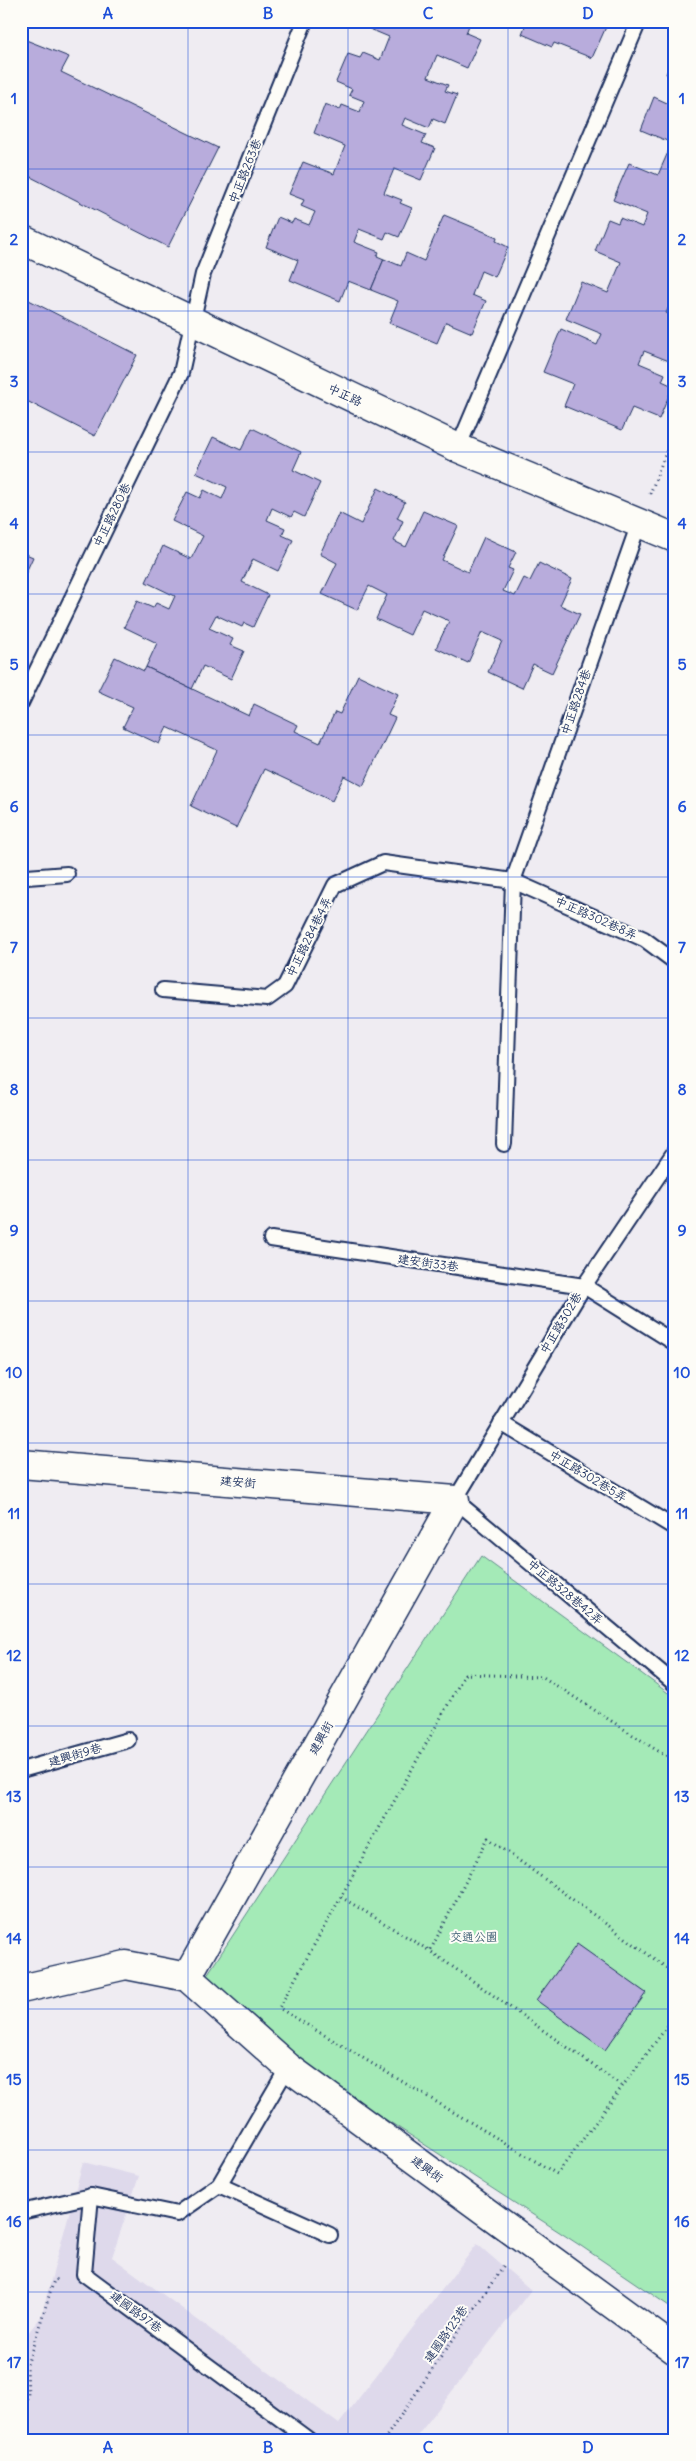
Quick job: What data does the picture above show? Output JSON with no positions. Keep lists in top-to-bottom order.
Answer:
{
  "streets": {
    "street": ["中正路", "建安街", "建興街"],
    "lane": [
      "中正路263巷",
      "中正路280巷",
      "中正路284巷",
      "中正路302巷8弄",
      "中正路284巷4弄",
      "建安街33巷",
      "中正路302巷",
      "中正路302巷5弄",
      "中正路328巷42弄",
      "建興街9巷",
      "建國路97巷"
    ],
    "path": ["建國路123巷"]
  },
  "crossings": [
    ["中正路263巷", "中正路"],
    ["中正路263巷", "中正路280巷"],
    ["中正路", "中正路280巷"],
    ["中正路", "中正路284巷"],
    ["中正路284巷", "中正路302巷8弄"],
    ["中正路284巷", "中正路284巷4弄"],
    ["中正路302巷8弄", "中正路284巷4弄"],
    ["建安街33巷", "中正路302巷"],
    ["中正路302巷", "中正路302巷5弄"],
    ["中正路302巷", "建安街"],
    ["中正路302巷", "中正路328巷42弄"],
    ["中正路302巷", "建興街"],
    ["建安街", "中正路328巷42弄"],
    ["建安街", "建興街"],
    ["中正路328巷42弄", "建興街"],
    ["建興街", "建國路123巷"]
  ],
  "parks": ["交通公園"],
  "grid": {
    "columns": [
      "A",
      "B",
      "C",
      "D"
    ],
    "rows": [
      "1",
      "2",
      "3",
      "4",
      "5",
      "6",
      "7",
      "8",
      "9",
      "10",
      "11",
      "12",
      "13",
      "14",
      "15",
      "16",
      "17"
    ]
  }
}
